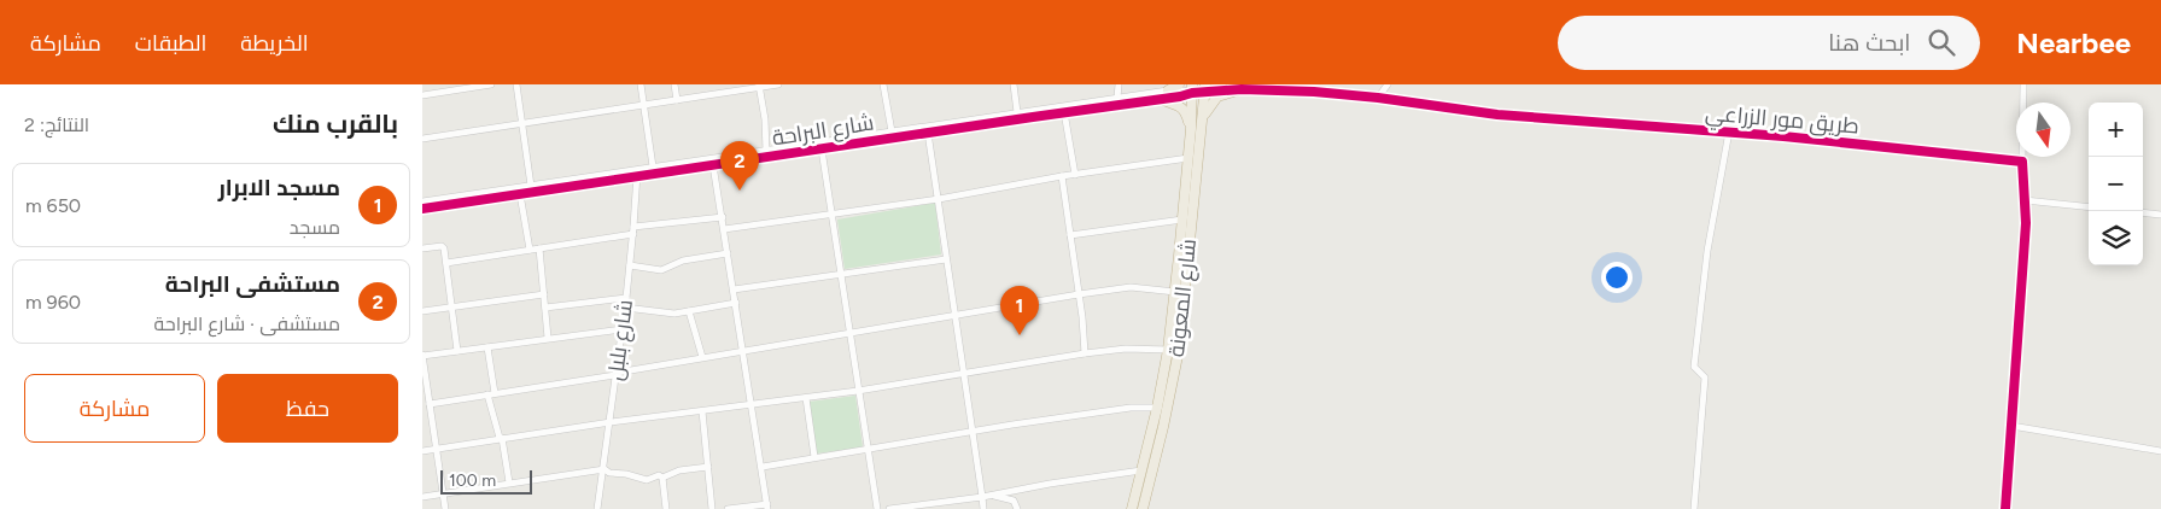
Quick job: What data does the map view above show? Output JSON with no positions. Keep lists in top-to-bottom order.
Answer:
{
  "streets": {
    "highway": ["شارع المعونة"],
    "street": ["طريق مور الزراعي", "شارع البراحة", "شارع بلبل"]
  },
  "crossings": [
    ["طريق مور الزراعي", "شارع البراحة"],
    ["طريق مور الزراعي", "شارع المعونة"],
    ["شارع البراحة", "شارع المعونة"],
    ["شارع البراحة", "شارع بلبل"]
  ],
  "scale_bar": "100 m",
  "north": "bottom",
  "page": {
    "header": "Nearbee",
    "search": "ابحث هنا",
    "nav": ["الخريطة", "الطبقات", "مشاركة"],
    "heading": ["بالقرب منك", "النتائج: 2"],
    "map_buttons": ["+", "−"],
    "pins": ["2", "1"],
    "list": [
      {
        "mark": "1",
        "name": "مسجد الابرار",
        "note": "مسجد",
        "value": "650 m"
      },
      {
        "mark": "2",
        "name": "مستشفى البراحة",
        "note": "مستشفى · شارع البراحة",
        "value": "960 m"
      }
    ],
    "buttons": ["حفظ", "مشاركة"],
    "scale": "100 m"
  }
}
